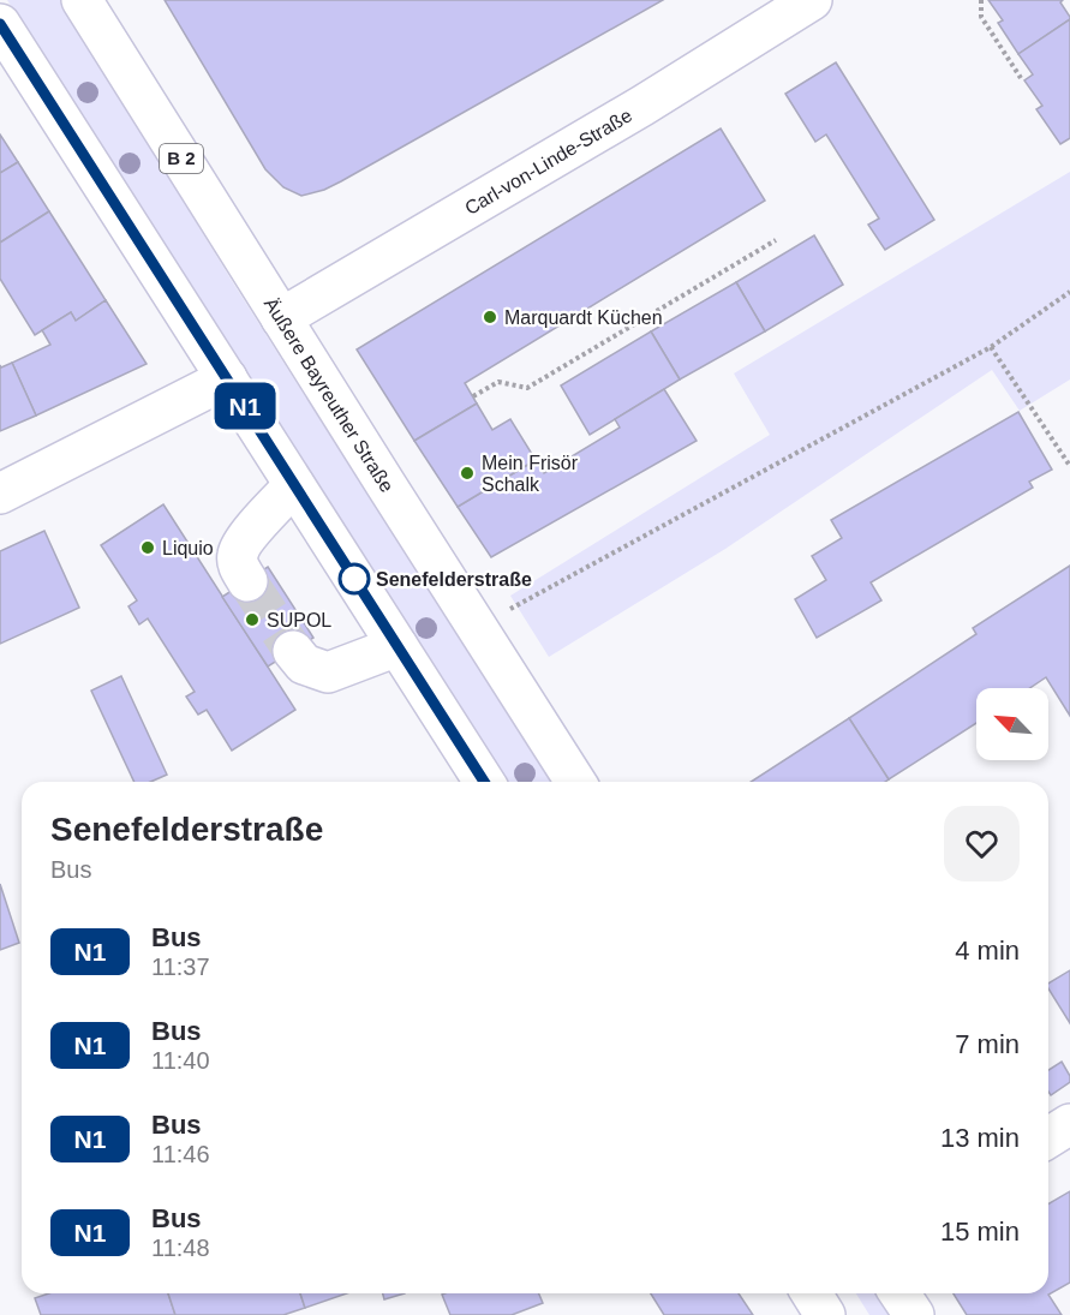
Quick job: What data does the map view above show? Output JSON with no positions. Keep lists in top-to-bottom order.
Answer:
{
  "streets": {
    "main road": ["B 2", "Carl-von-Linde-Straße", "Äußere Bayreuther Straße"]
  },
  "crossings": [
    ["Carl-von-Linde-Straße", "Äußere Bayreuther Straße"]
  ],
  "places": [
    "Marquardt Küchen",
    "Mein Frisör Schalk",
    "Liquio",
    "Senefelderstraße",
    "SUPOL"
  ],
  "lines": ["bus line N1"],
  "north": "top left",
  "page": {
    "on_map": "N1",
    "heading": ["Senefelderstraße", "Bus"],
    "list": [
      {
        "mark": "N1",
        "name": "Bus",
        "note": "11:37",
        "value": "4 min"
      },
      {
        "mark": "N1",
        "name": "Bus",
        "note": "11:40",
        "value": "7 min"
      },
      {
        "mark": "N1",
        "name": "Bus",
        "note": "11:46",
        "value": "13 min"
      },
      {
        "mark": "N1",
        "name": "Bus",
        "note": "11:48",
        "value": "15 min"
      }
    ]
  }
}
